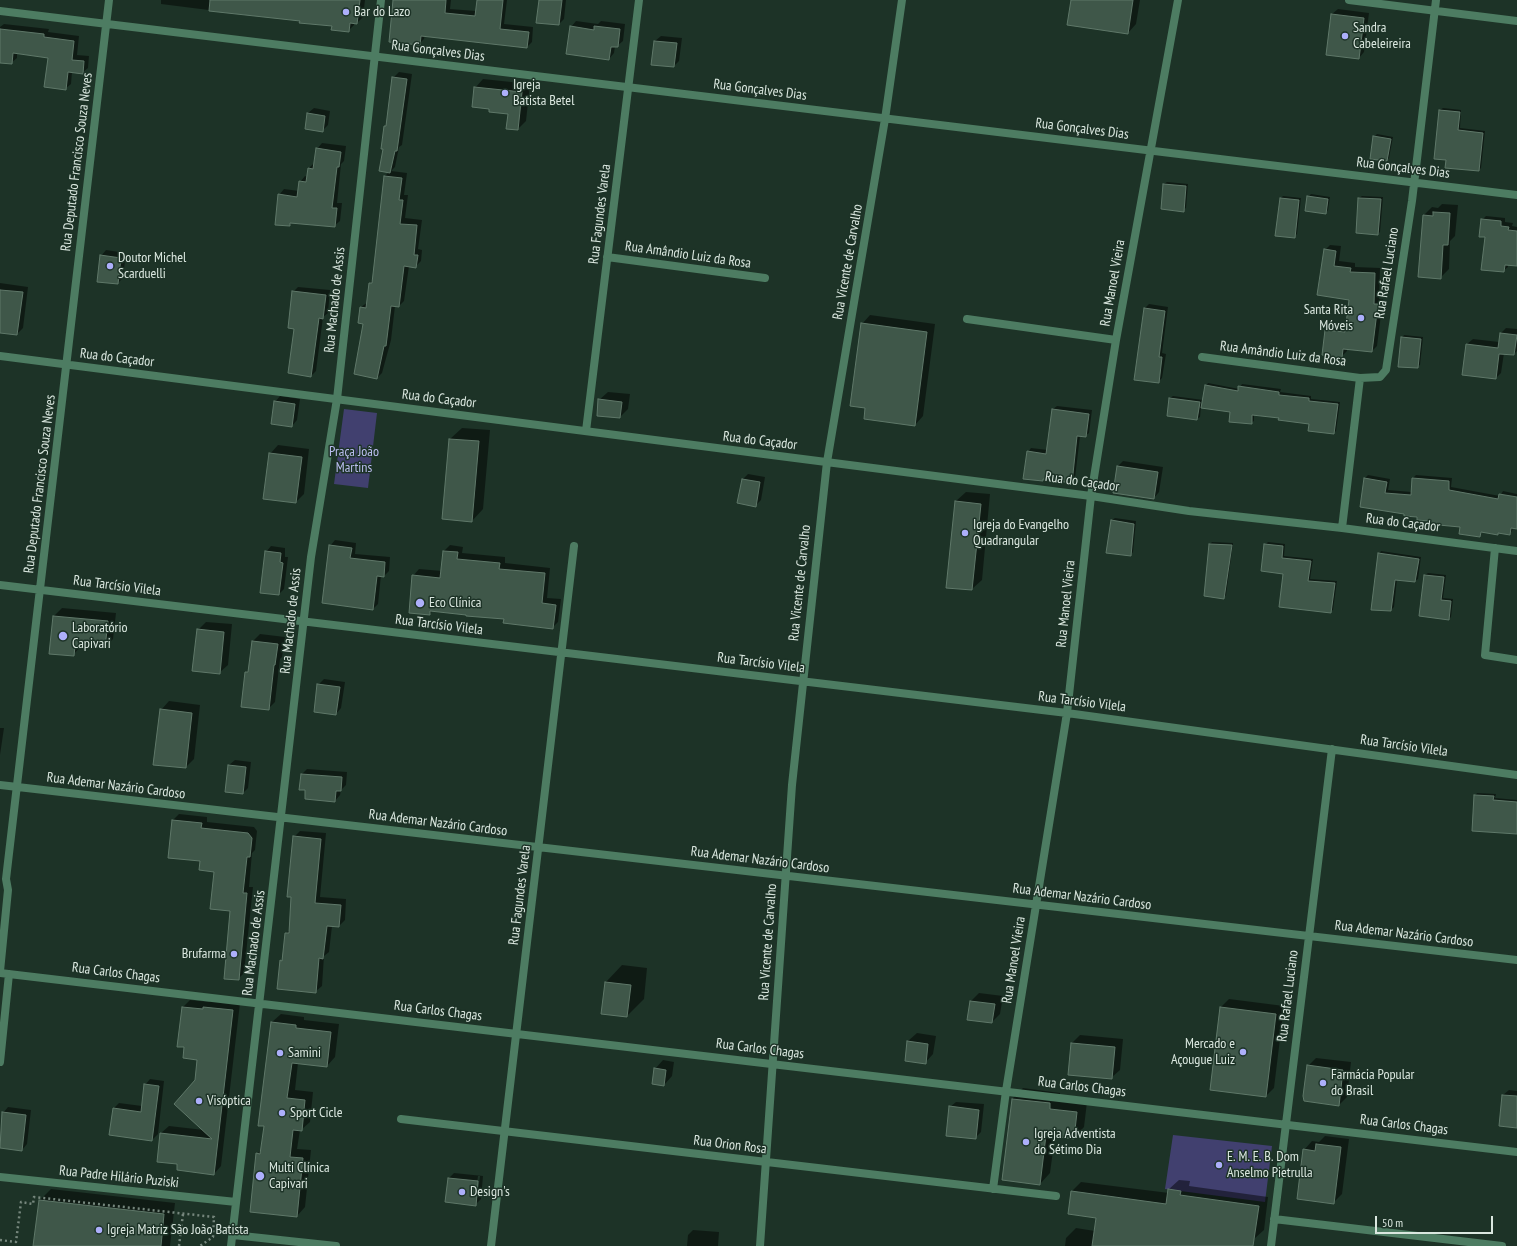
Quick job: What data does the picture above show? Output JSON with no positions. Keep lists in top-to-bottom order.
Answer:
{
  "streets": {
    "street": [
      "Rua Gonçalves Dias",
      "Rua Deputado Francisco Souza Neves",
      "Rua Fagundes Varela",
      "Rua Amândio Luiz da Rosa",
      "Rua Vicente de Carvalho",
      "Rua Rafael Luciano",
      "Rua Manoel Vieira",
      "Rua Machado de Assis",
      "Rua do Caçador",
      "Rua Tarcísio Vilela",
      "Rua Ademar Nazário Cardoso",
      "Rua Carlos Chagas",
      "Rua Orion Rosa",
      "Rua Padre Hilário Puziski"
    ]
  },
  "crossings": [
    ["Rua Gonçalves Dias", "Rua Deputado Francisco Souza Neves"],
    ["Rua Gonçalves Dias", "Rua Fagundes Varela"],
    ["Rua Gonçalves Dias", "Rua Vicente de Carvalho"],
    ["Rua Gonçalves Dias", "Rua Rafael Luciano"],
    ["Rua Gonçalves Dias", "Rua Manoel Vieira"],
    ["Rua Gonçalves Dias", "Rua Machado de Assis"],
    ["Rua Deputado Francisco Souza Neves", "Rua do Caçador"],
    ["Rua Deputado Francisco Souza Neves", "Rua Tarcísio Vilela"],
    ["Rua Deputado Francisco Souza Neves", "Rua Ademar Nazário Cardoso"],
    ["Rua Deputado Francisco Souza Neves", "Rua Carlos Chagas"],
    ["Rua Fagundes Varela", "Rua Amândio Luiz da Rosa"],
    ["Rua Fagundes Varela", "Rua do Caçador"],
    ["Rua Fagundes Varela", "Rua Tarcísio Vilela"],
    ["Rua Fagundes Varela", "Rua Ademar Nazário Cardoso"],
    ["Rua Fagundes Varela", "Rua Carlos Chagas"],
    ["Rua Fagundes Varela", "Rua Orion Rosa"],
    ["Rua Amândio Luiz da Rosa", "Rua Rafael Luciano"],
    ["Rua Vicente de Carvalho", "Rua do Caçador"],
    ["Rua Vicente de Carvalho", "Rua Tarcísio Vilela"],
    ["Rua Vicente de Carvalho", "Rua Ademar Nazário Cardoso"],
    ["Rua Vicente de Carvalho", "Rua Carlos Chagas"],
    ["Rua Vicente de Carvalho", "Rua Orion Rosa"],
    ["Rua Rafael Luciano", "Rua Tarcísio Vilela"],
    ["Rua Rafael Luciano", "Rua Ademar Nazário Cardoso"],
    ["Rua Rafael Luciano", "Rua Carlos Chagas"],
    ["Rua Manoel Vieira", "Rua do Caçador"],
    ["Rua Manoel Vieira", "Rua Tarcísio Vilela"],
    ["Rua Manoel Vieira", "Rua Ademar Nazário Cardoso"],
    ["Rua Manoel Vieira", "Rua Carlos Chagas"],
    ["Rua Manoel Vieira", "Rua Orion Rosa"],
    ["Rua Machado de Assis", "Rua do Caçador"],
    ["Rua Machado de Assis", "Rua Tarcísio Vilela"],
    ["Rua Machado de Assis", "Rua Ademar Nazário Cardoso"],
    ["Rua Machado de Assis", "Rua Carlos Chagas"],
    ["Rua Machado de Assis", "Rua Padre Hilário Puziski"]
  ],
  "parks": ["Praça João Martins"],
  "places": [
    "Bar do Lazo",
    "Sandra Cabeleireira",
    "Igreja Batista Betel",
    "Doutor Michel Scarduelli",
    "Santa Rita Móveis",
    "Igreja do Evangelho Quadrangular",
    "Eco Clínica",
    "Laboratório Capivari",
    "Brufarma",
    "Mercado e Açougue Luiz",
    "Samini",
    "Farmácia Popular do Brasil",
    "Visóptica",
    "Sport Cicle",
    "Igreja Adventista do Sétimo Dia",
    "E. M. E. B. Dom Anselmo Pietrulla",
    "Multi Clínica Capivari",
    "Design's",
    "Igreja Matriz São João Batista"
  ],
  "scale_bar": "50 m"
}
